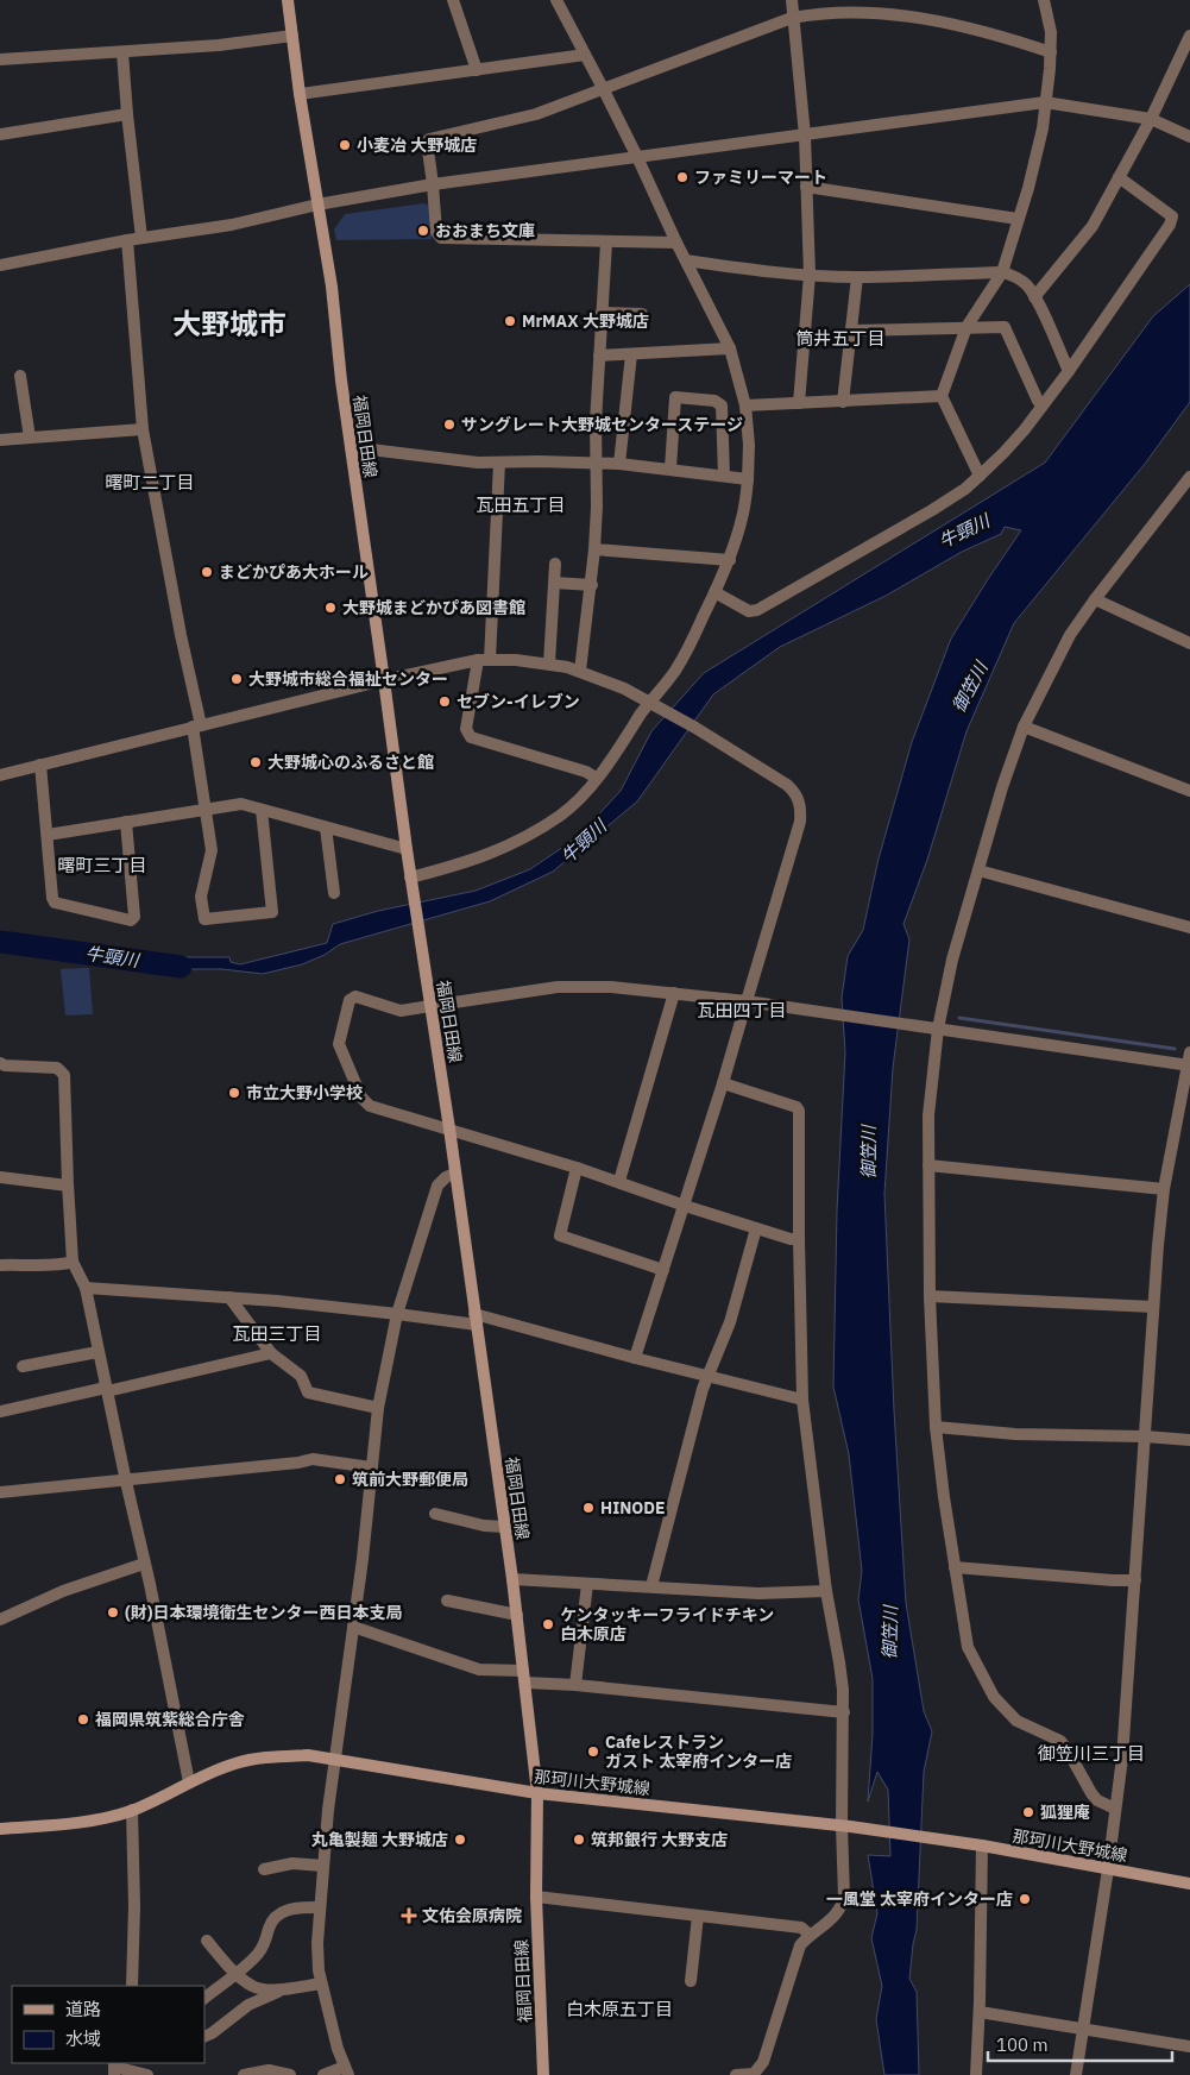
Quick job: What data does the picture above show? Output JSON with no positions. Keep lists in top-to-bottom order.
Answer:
{
  "streets": {
    "main road": ["福岡日田線", "那珂川大野城線"]
  },
  "crossings": [
    ["福岡日田線", "那珂川大野城線"]
  ],
  "districts": [
    "大野城市",
    "筒井五丁目",
    "曙町二丁目",
    "瓦田五丁目",
    "曙町三丁目",
    "瓦田四丁目",
    "瓦田三丁目",
    "御笠川三丁目",
    "白木原五丁目"
  ],
  "water": ["牛頸川", "御笠川"],
  "places": {
    "other": [
      "小麦冶 大野城店",
      "ファミリーマート",
      "おおまち文庫",
      "MrMAX 大野城店",
      "サングレート大野城センターステージ",
      "まどかぴあ大ホール",
      "大野城まどかぴあ図書館",
      "大野城市総合福祉センター",
      "セブン-イレブン",
      "大野城心のふるさと館",
      "市立大野小学校",
      "筑前大野郵便局",
      "HINODE",
      "(財)日本環境衛生センター西日本支局",
      "ケンタッキーフライドチキン 白木原店",
      "福岡県筑紫総合庁舎",
      "Cafeレストラン ガスト 太宰府インター店",
      "狐狸庵",
      "丸亀製麺 大野城店",
      "筑邦銀行 大野支店",
      "一風堂 太宰府インター店"
    ],
    "health": ["文佑会原病院"]
  },
  "legend": ["道路", "水域"],
  "scale_bar": "100 m"
}
